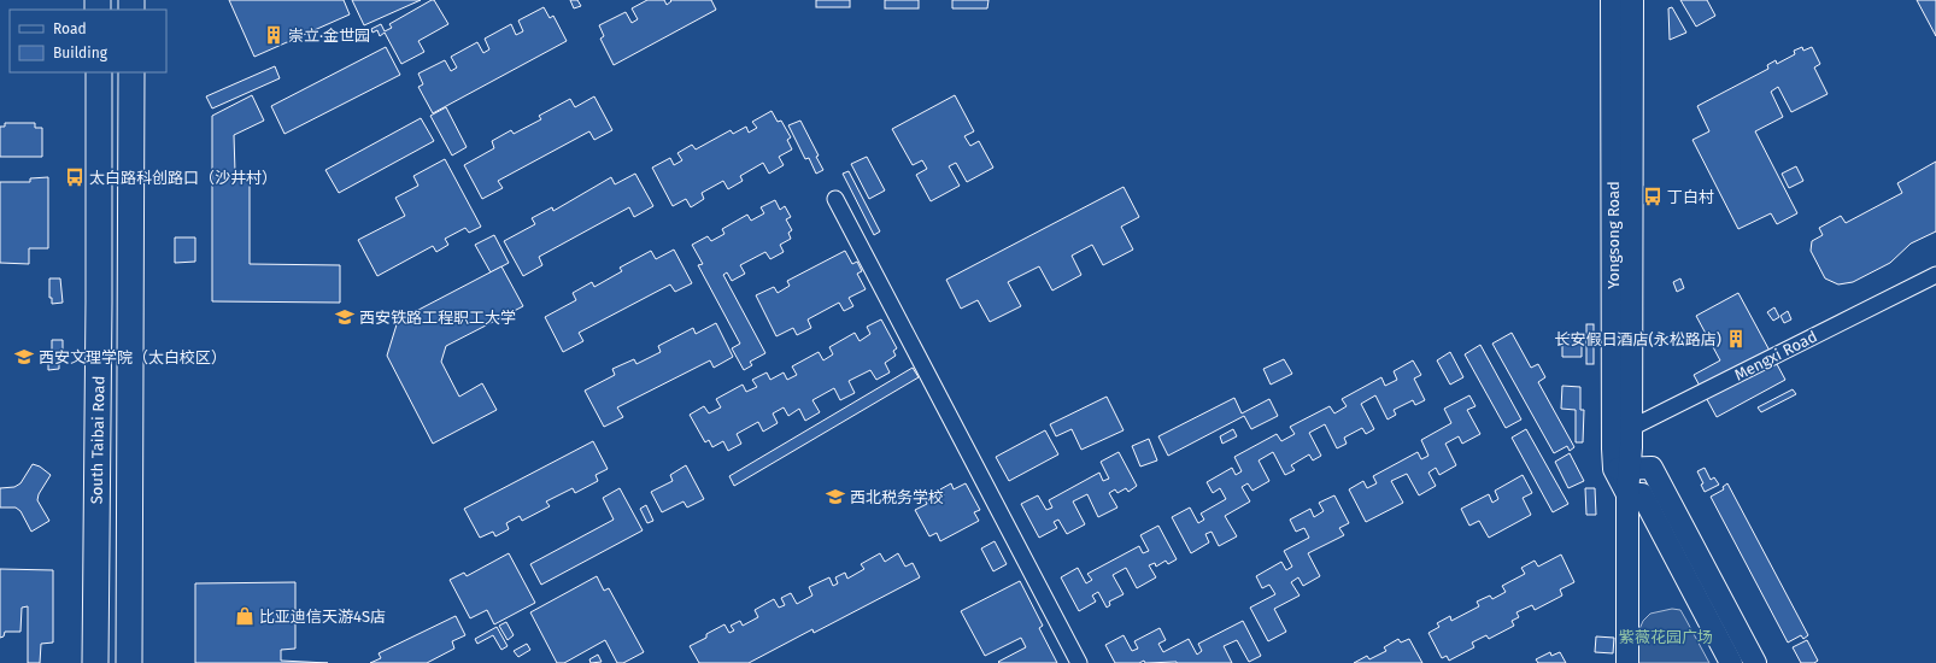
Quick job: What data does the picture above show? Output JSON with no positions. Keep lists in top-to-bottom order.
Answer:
{
  "streets": {
    "main road": ["South Taibai Road"],
    "street": ["Yongsong Road", "Mengxi Road"]
  },
  "crossings": [
    ["Yongsong Road", "Mengxi Road"]
  ],
  "parks": ["紫薇花园广场"],
  "places": {
    "building": ["崇立·金世园", "长安假日酒店(永松路店)"],
    "bus stop": ["太白路科创路口（沙井村）", "丁白村"],
    "school or university": ["西安铁路工程职工大学", "西安文理学院（太白校区）", "西北税务学校"],
    "shop": ["比亚迪信天游4S店"]
  },
  "legend": ["Road", "Building"]
}
